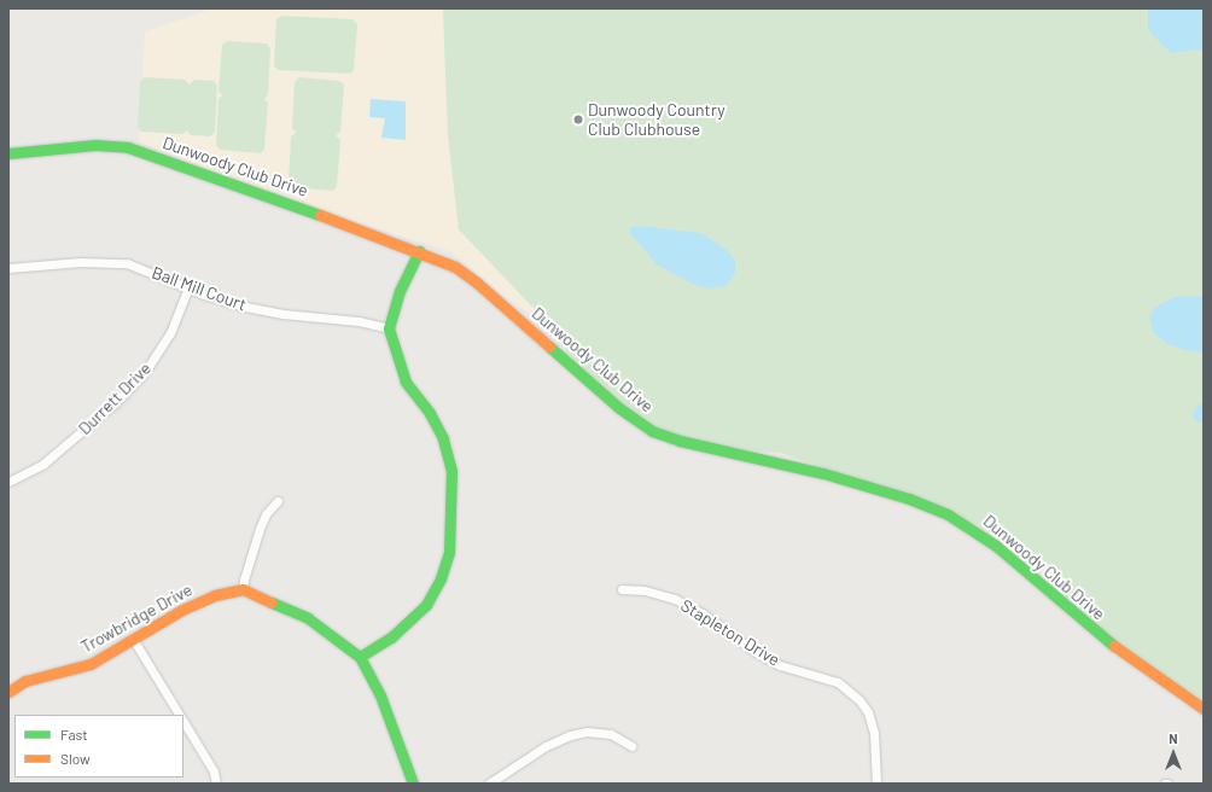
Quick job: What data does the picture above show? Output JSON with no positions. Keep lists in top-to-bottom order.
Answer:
{
  "streets": {
    "street": [
      "Dunwoody Club Drive",
      "Ball Mill Court",
      "Durrett Drive",
      "Trowbridge Drive",
      "Stapleton Drive"
    ]
  },
  "crossings": [
    ["Ball Mill Court", "Durrett Drive"]
  ],
  "places": ["Dunwoody Country Club Clubhouse"],
  "legend": ["Fast", "Slow"],
  "north": "top"
}
